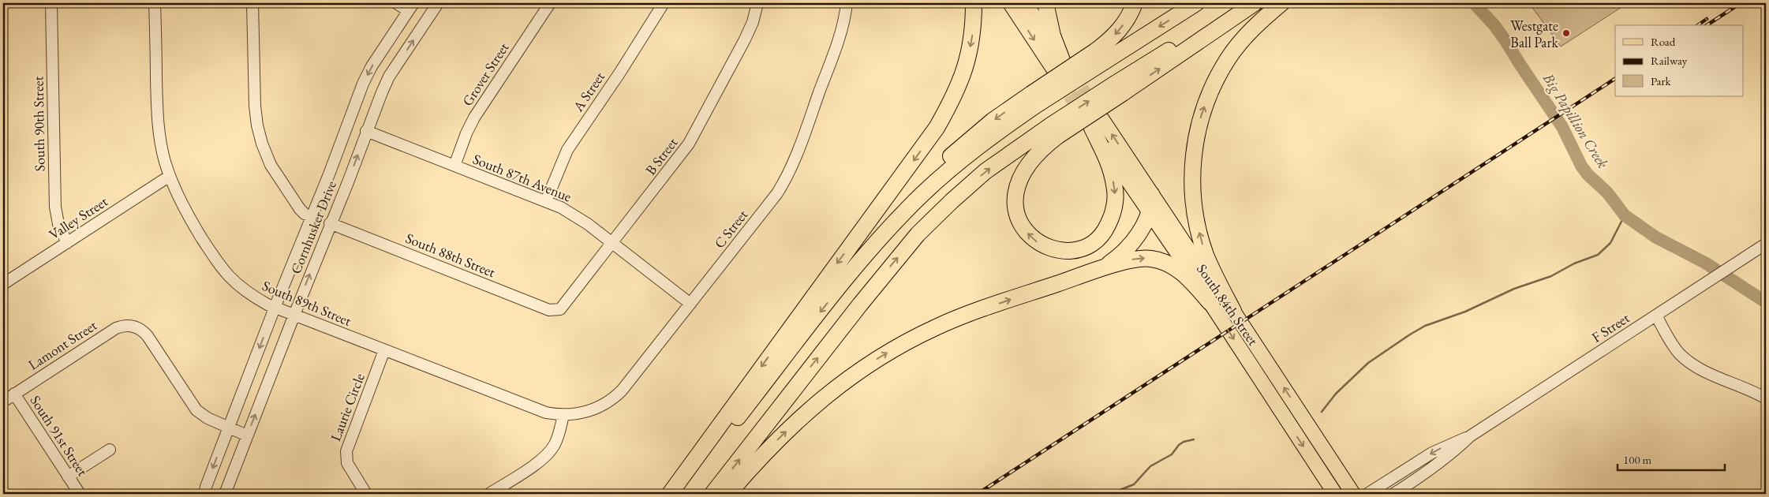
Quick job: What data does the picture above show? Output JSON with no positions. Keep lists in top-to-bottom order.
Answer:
{
  "streets": {
    "main road": ["South 84th Street"],
    "street": [
      "Grover Street",
      "A Street",
      "South 90th Street",
      "B Street",
      "South 87th Avenue",
      "Valley Street",
      "Cornhusker Drive",
      "C Street",
      "South 88th Street",
      "South 89th Street",
      "F Street",
      "Lamont Street",
      "Laurie Circle",
      "South 91st Street"
    ]
  },
  "crossings": [
    ["Grover Street", "South 87th Avenue"],
    ["A Street", "South 87th Avenue"],
    ["South 90th Street", "Valley Street"],
    ["B Street", "South 87th Avenue"],
    ["B Street", "South 88th Street"],
    ["South 87th Avenue", "Cornhusker Drive"],
    ["South 87th Avenue", "C Street"],
    ["Valley Street", "South 89th Street"],
    ["Cornhusker Drive", "South 88th Street"],
    ["Cornhusker Drive", "South 89th Street"],
    ["Cornhusker Drive", "Lamont Street"],
    ["C Street", "South 89th Street"],
    ["South 89th Street", "Laurie Circle"],
    ["Lamont Street", "South 91st Street"]
  ],
  "water": ["Big Papillion Creek"],
  "places": ["Westgate Ball Park"],
  "legend": ["Road", "Railway", "Park"],
  "scale_bar": "100 m"
}
